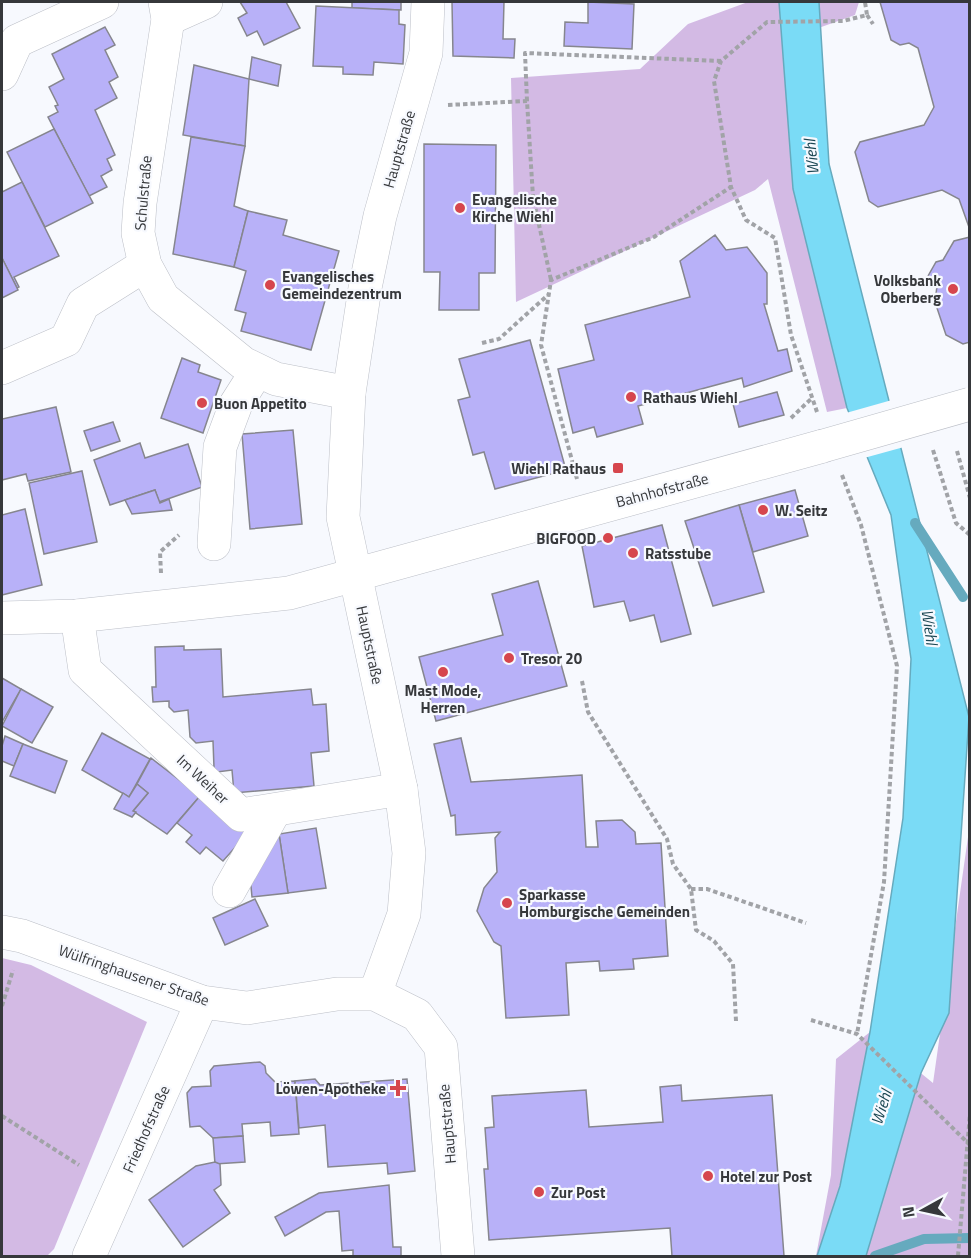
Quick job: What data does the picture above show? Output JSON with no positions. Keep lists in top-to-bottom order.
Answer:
{
  "streets": {
    "street": [
      "Hauptstraße",
      "Schulstraße",
      "Bahnhofstraße",
      "Im Weiher",
      "Wülfringhausener Straße",
      "Friedhofstraße"
    ]
  },
  "crossings": [
    ["Hauptstraße", "Schulstraße"],
    ["Hauptstraße", "Bahnhofstraße"],
    ["Hauptstraße", "Im Weiher"],
    ["Hauptstraße", "Wülfringhausener Straße"],
    ["Wülfringhausener Straße", "Friedhofstraße"]
  ],
  "water": ["Wiehl"],
  "places": {
    "other": [
      "Evangelische Kirche Wiehl",
      "Evangelisches Gemeindezentrum",
      "Volksbank Oberberg",
      "Rathaus Wiehl",
      "Buon Appetito",
      "W. Seitz",
      "BIGFOOD",
      "Ratsstube",
      "Tresor 20",
      "Mast Mode, Herren",
      "Sparkasse Homburgische Gemeinden",
      "Hotel zur Post",
      "Zur Post"
    ],
    "transit": ["Wiehl Rathaus"],
    "health": ["Löwen-Apotheke"]
  },
  "north": "left"
}
